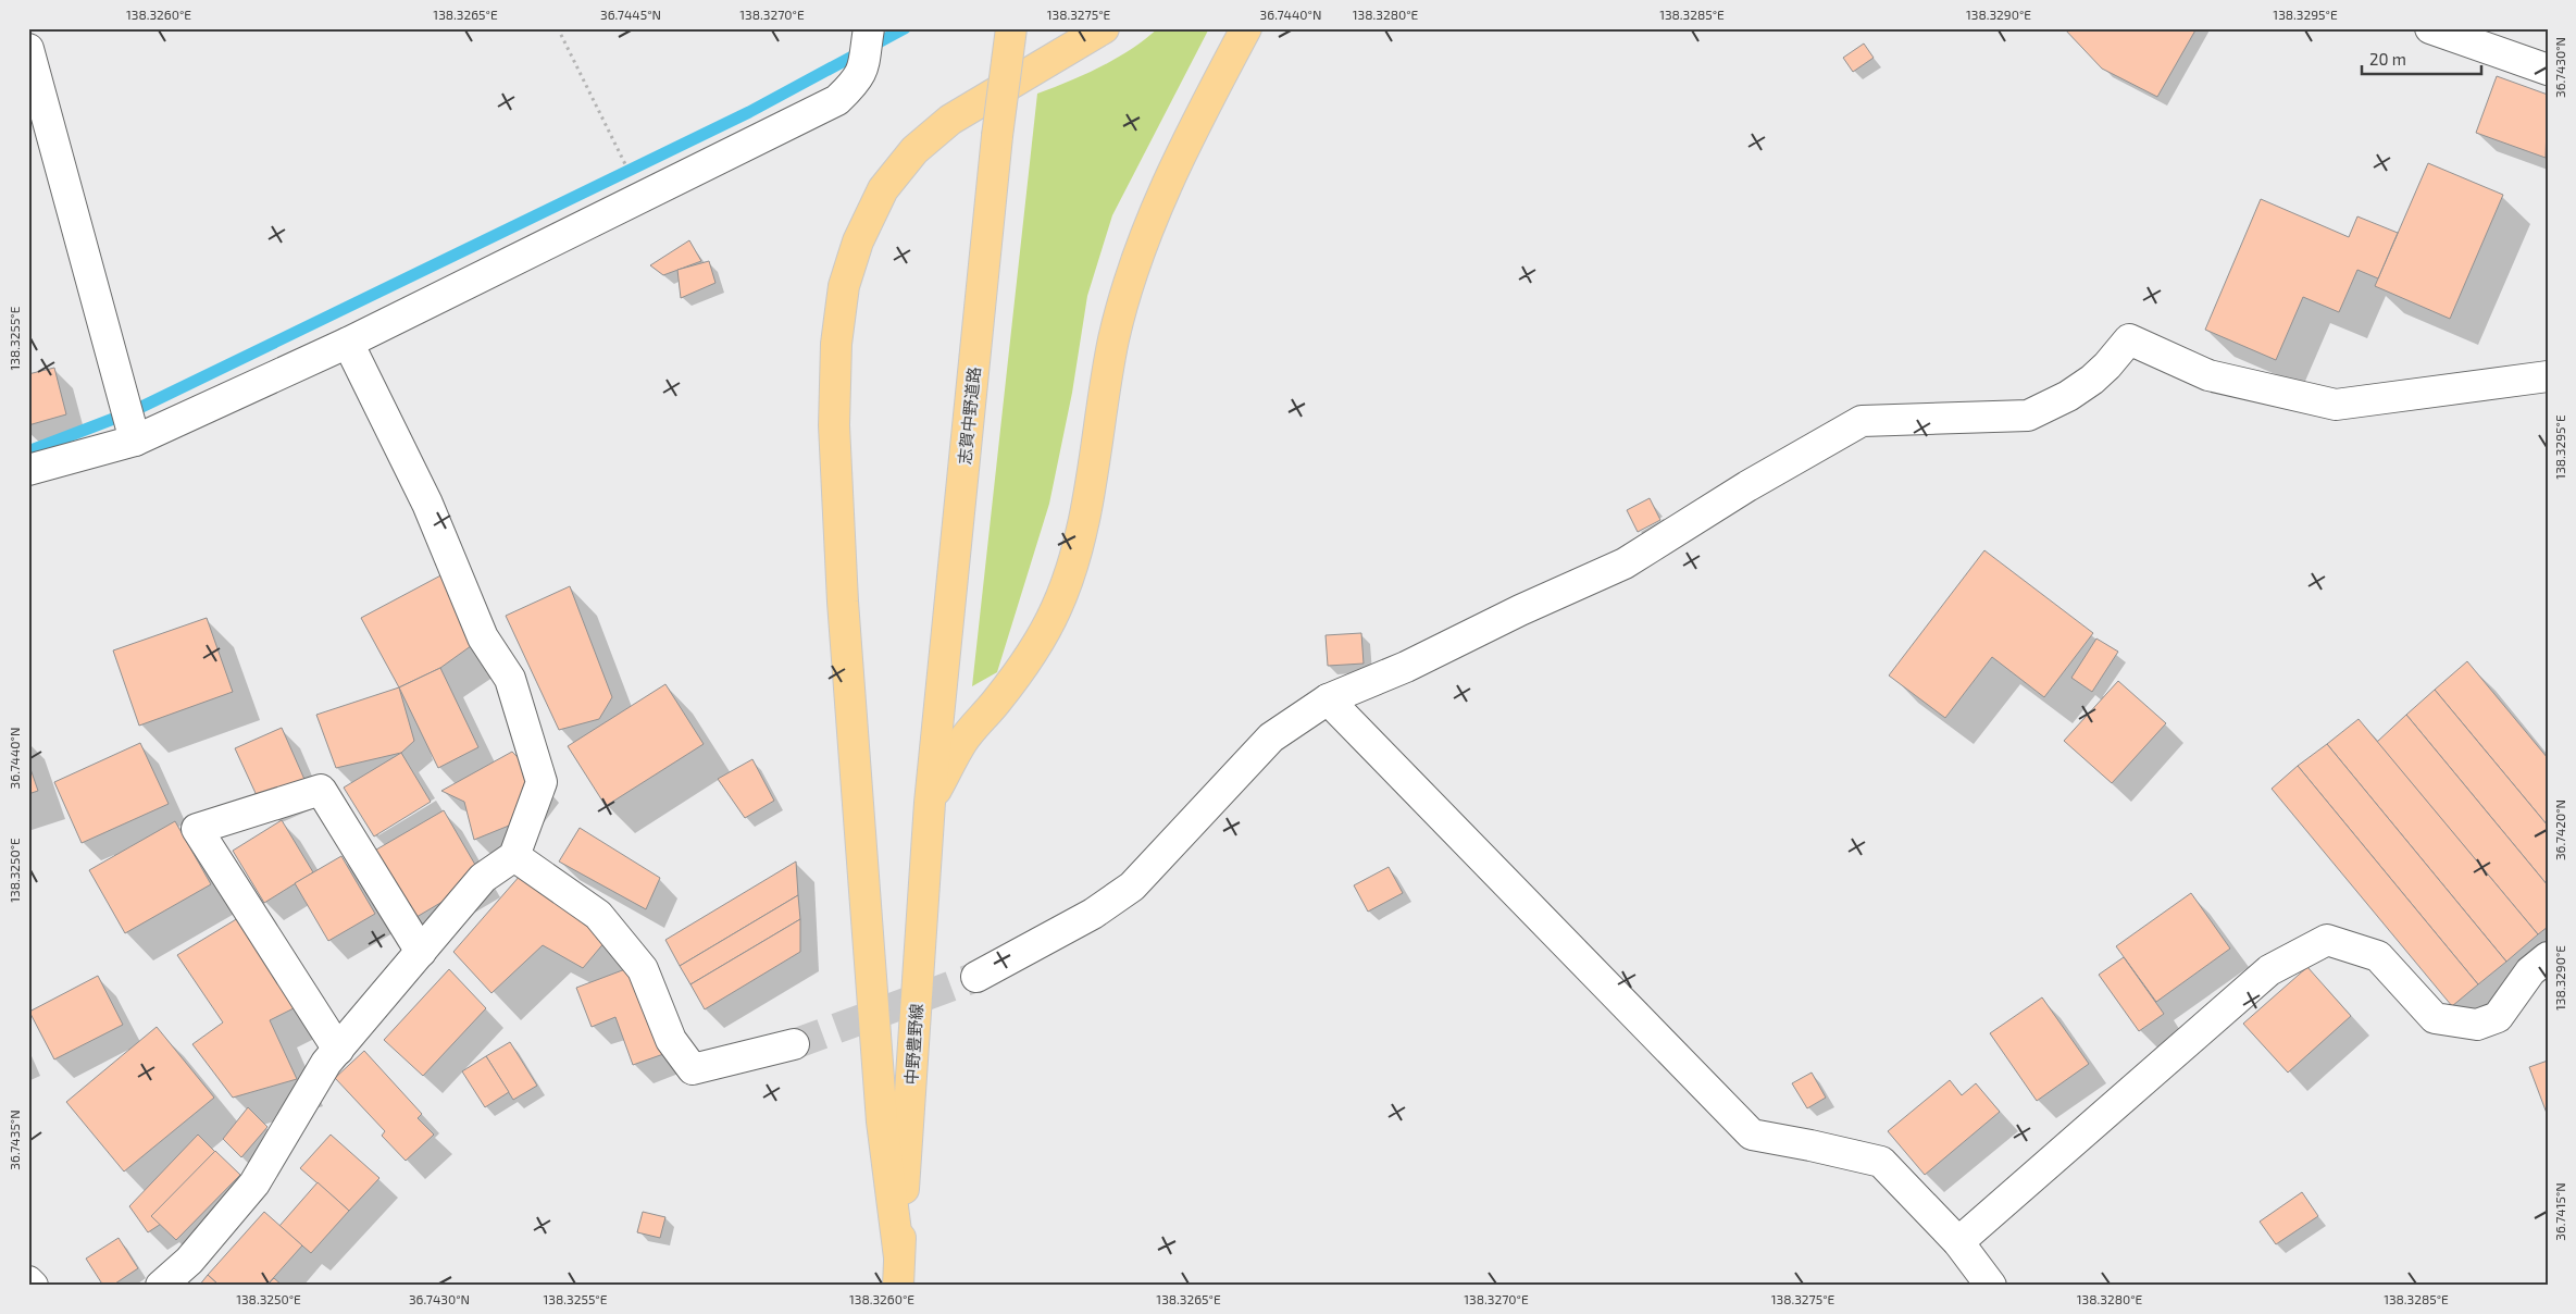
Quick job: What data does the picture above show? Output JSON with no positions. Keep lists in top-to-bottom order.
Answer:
{
  "streets": {
    "main road": ["志賀中野道路", "中野豊野線"]
  },
  "crossings": [
    ["志賀中野道路", "中野豊野線"]
  ],
  "scale_bar": "20 m",
  "coordinates": [
    "138.3260°E",
    "138.3265°E",
    "36.7445°N",
    "138.3270°E",
    "138.3275°E",
    "36.7440°N",
    "138.3280°E",
    "138.3285°E",
    "138.3290°E",
    "138.3295°E",
    "36.7430°N",
    "138.3255°E",
    "36.7420°N",
    "138.3250°E",
    "36.7435°N",
    "36.7415°N"
  ]
}
